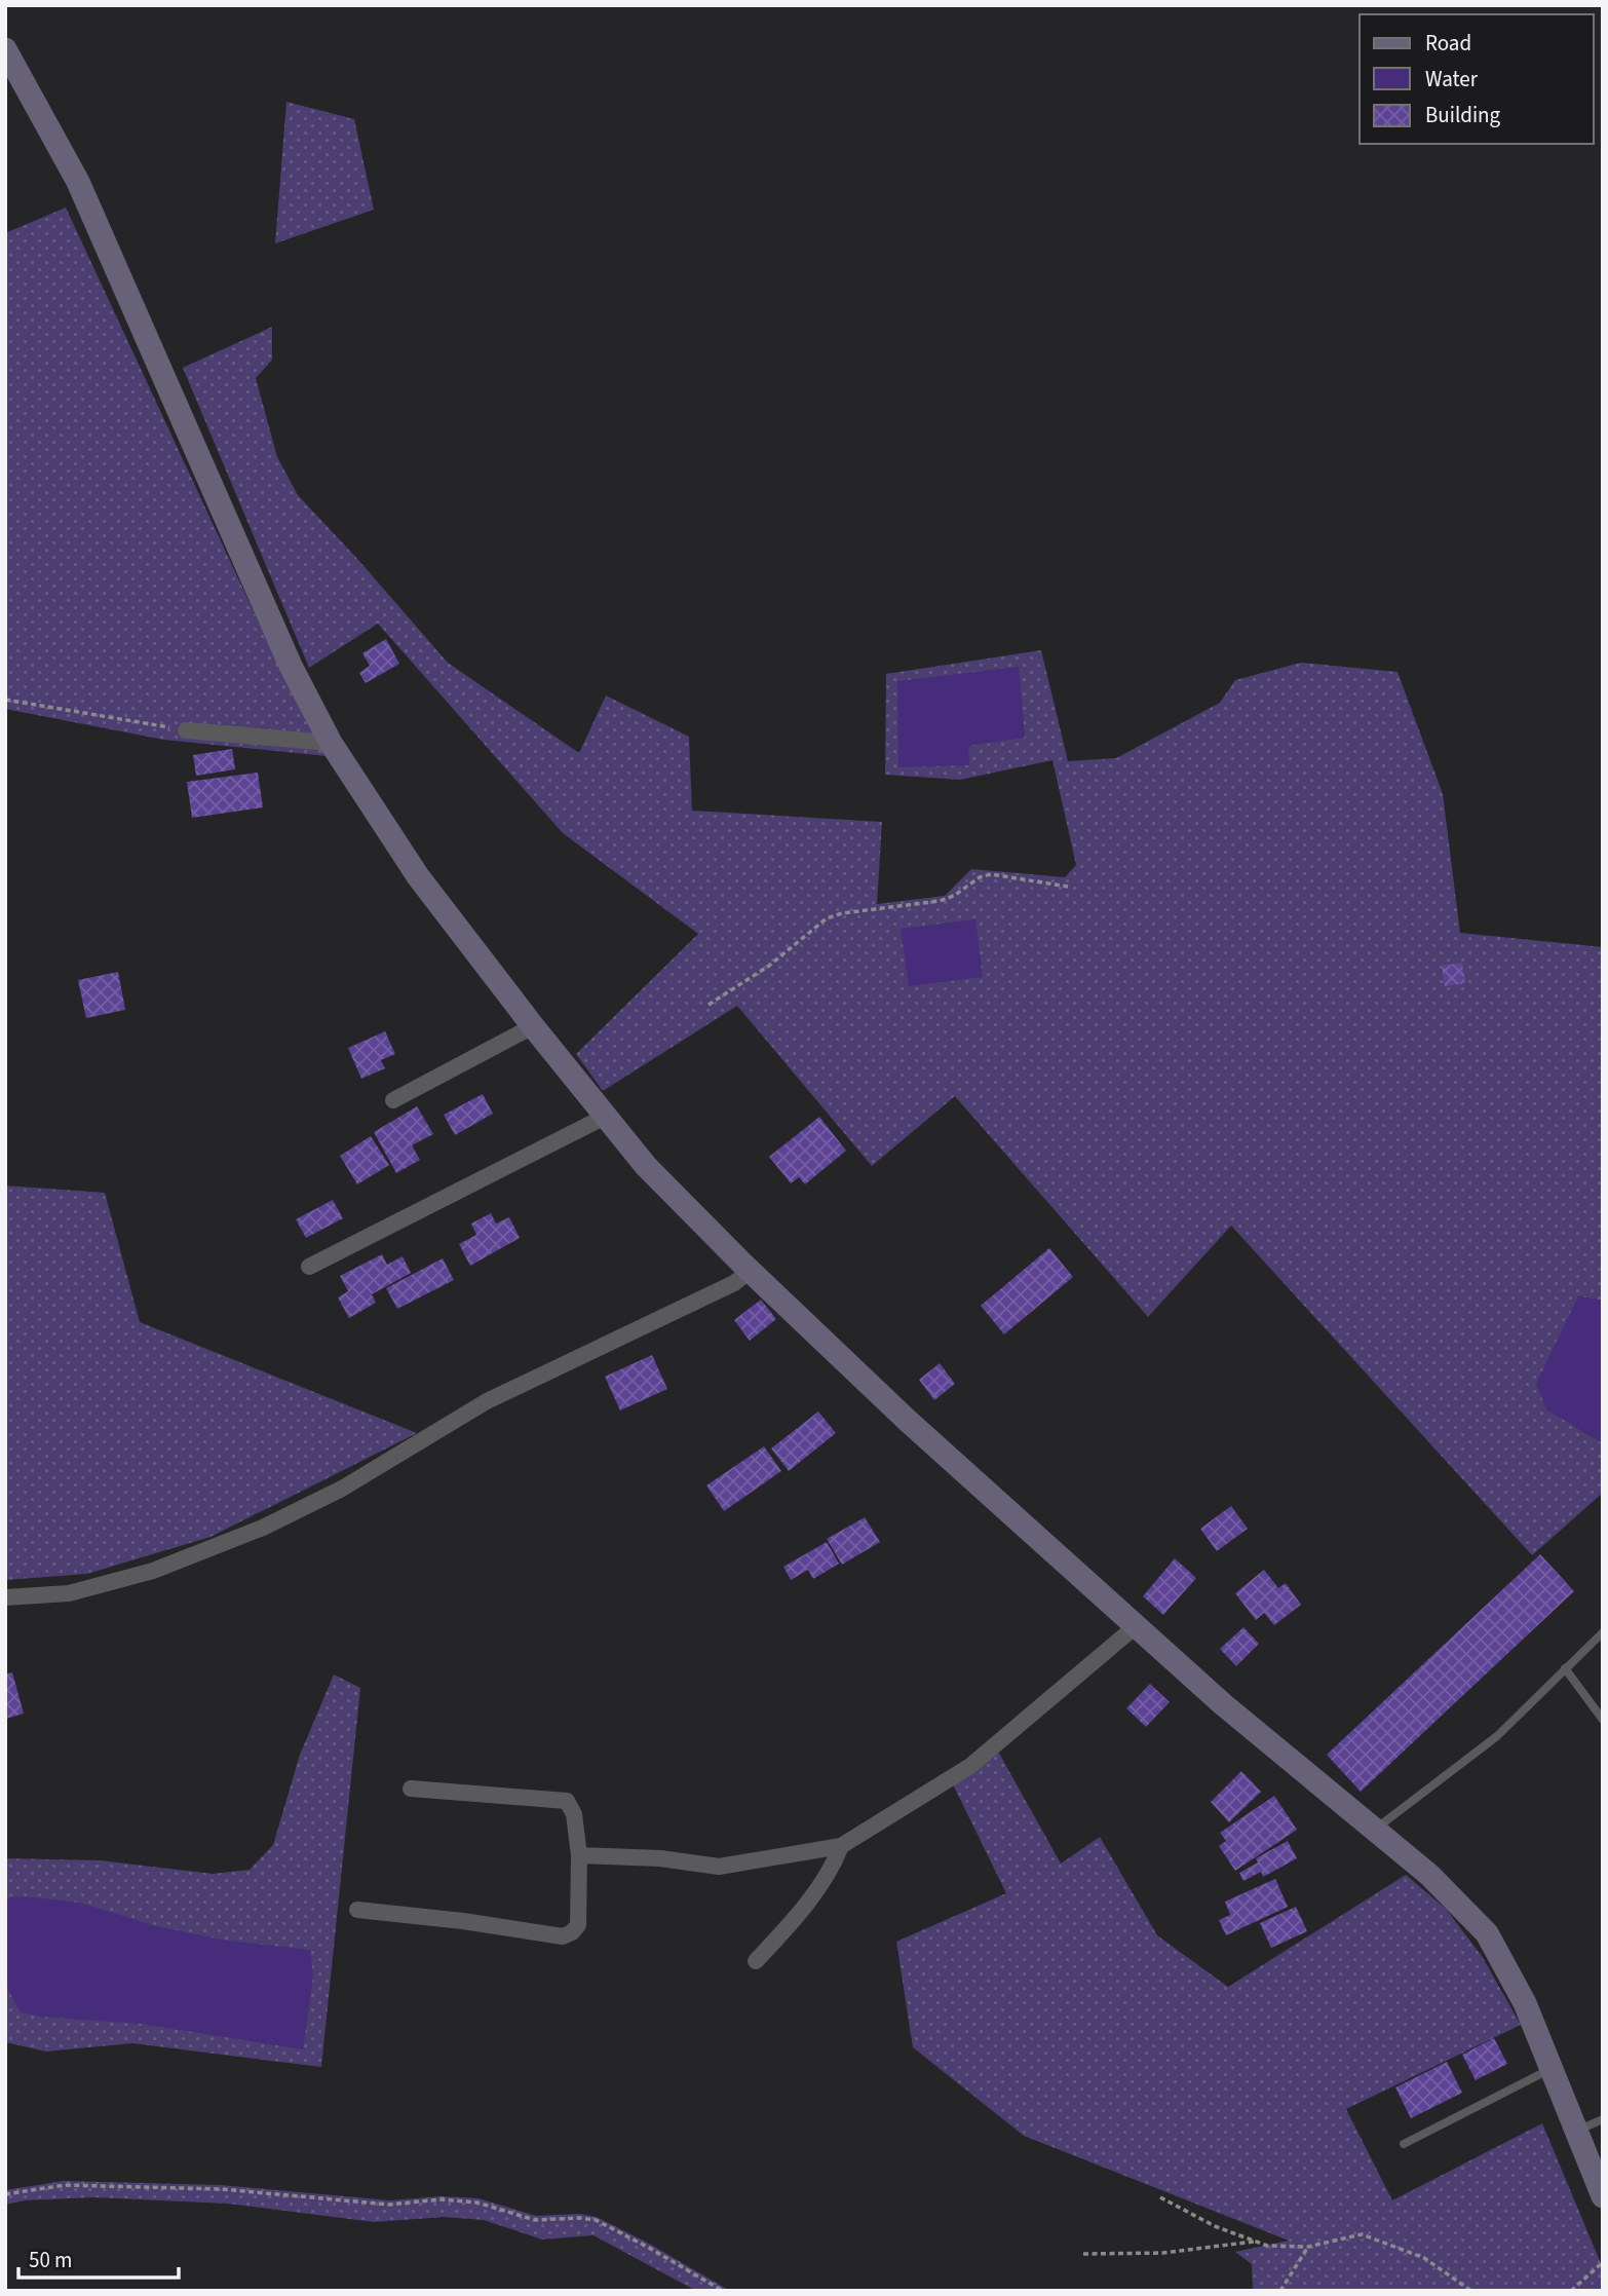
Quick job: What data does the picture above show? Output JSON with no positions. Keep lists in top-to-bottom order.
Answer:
{
  "legend": ["Road", "Water", "Building"],
  "scale_bar": "50 m"
}
